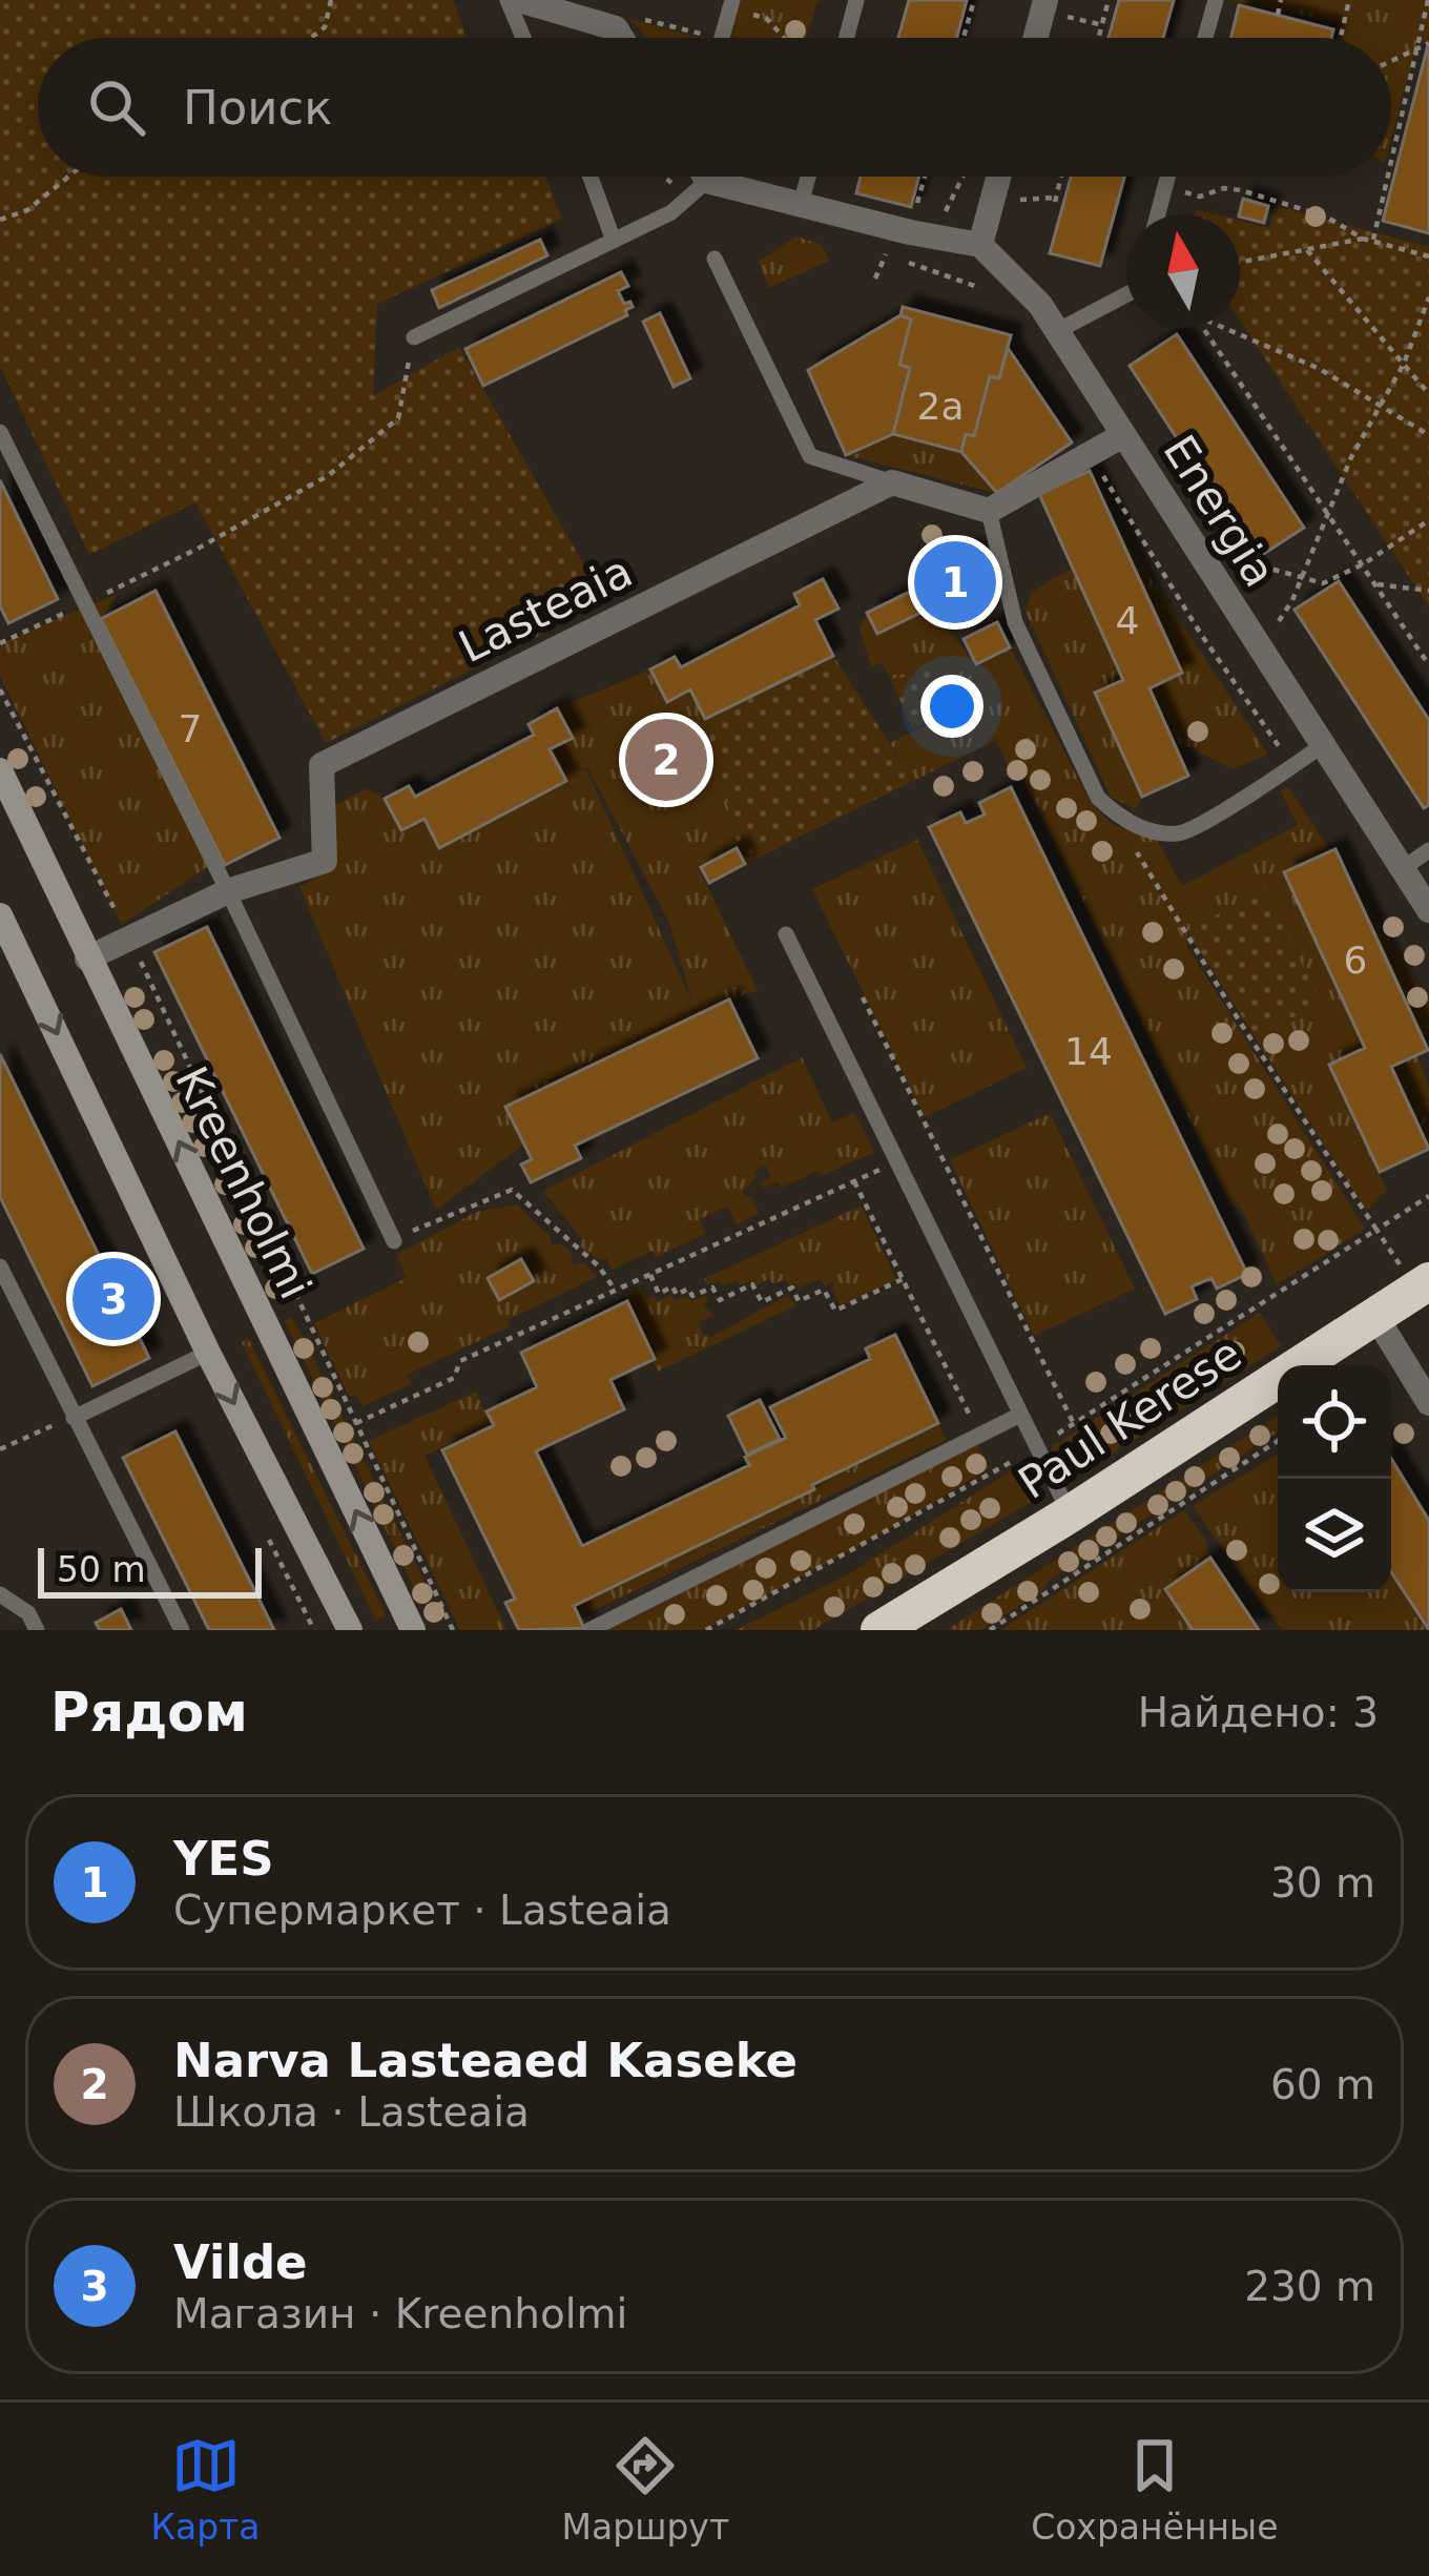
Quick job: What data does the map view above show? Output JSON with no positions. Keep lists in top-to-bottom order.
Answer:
{
  "streets": {
    "highway": ["Paul Kerese"],
    "main road": ["Kreenholmi"],
    "street": ["Energia", "Lasteaia"]
  },
  "crossings": [
    ["Lasteaia", "Kreenholmi"]
  ],
  "house_numbers": [
    "2a",
    "4",
    "7",
    "6",
    "14"
  ],
  "scale_bar": "50 m",
  "north": "top",
  "page": {
    "search": "Поиск",
    "pins": ["1", "2", "3"],
    "scale": "50 m",
    "heading": ["Рядом", "Найдено: 3"],
    "list": [
      {
        "mark": "1",
        "name": "YES",
        "note": "Супермаркет · Lasteaia",
        "value": "30 m"
      },
      {
        "mark": "2",
        "name": "Narva Lasteaed Kaseke",
        "note": "Школа · Lasteaia",
        "value": "60 m"
      },
      {
        "mark": "3",
        "name": "Vilde",
        "note": "Магазин · Kreenholmi",
        "value": "230 m"
      }
    ],
    "nav": ["Карта", "Маршрут", "Сохранённые"]
  }
}
